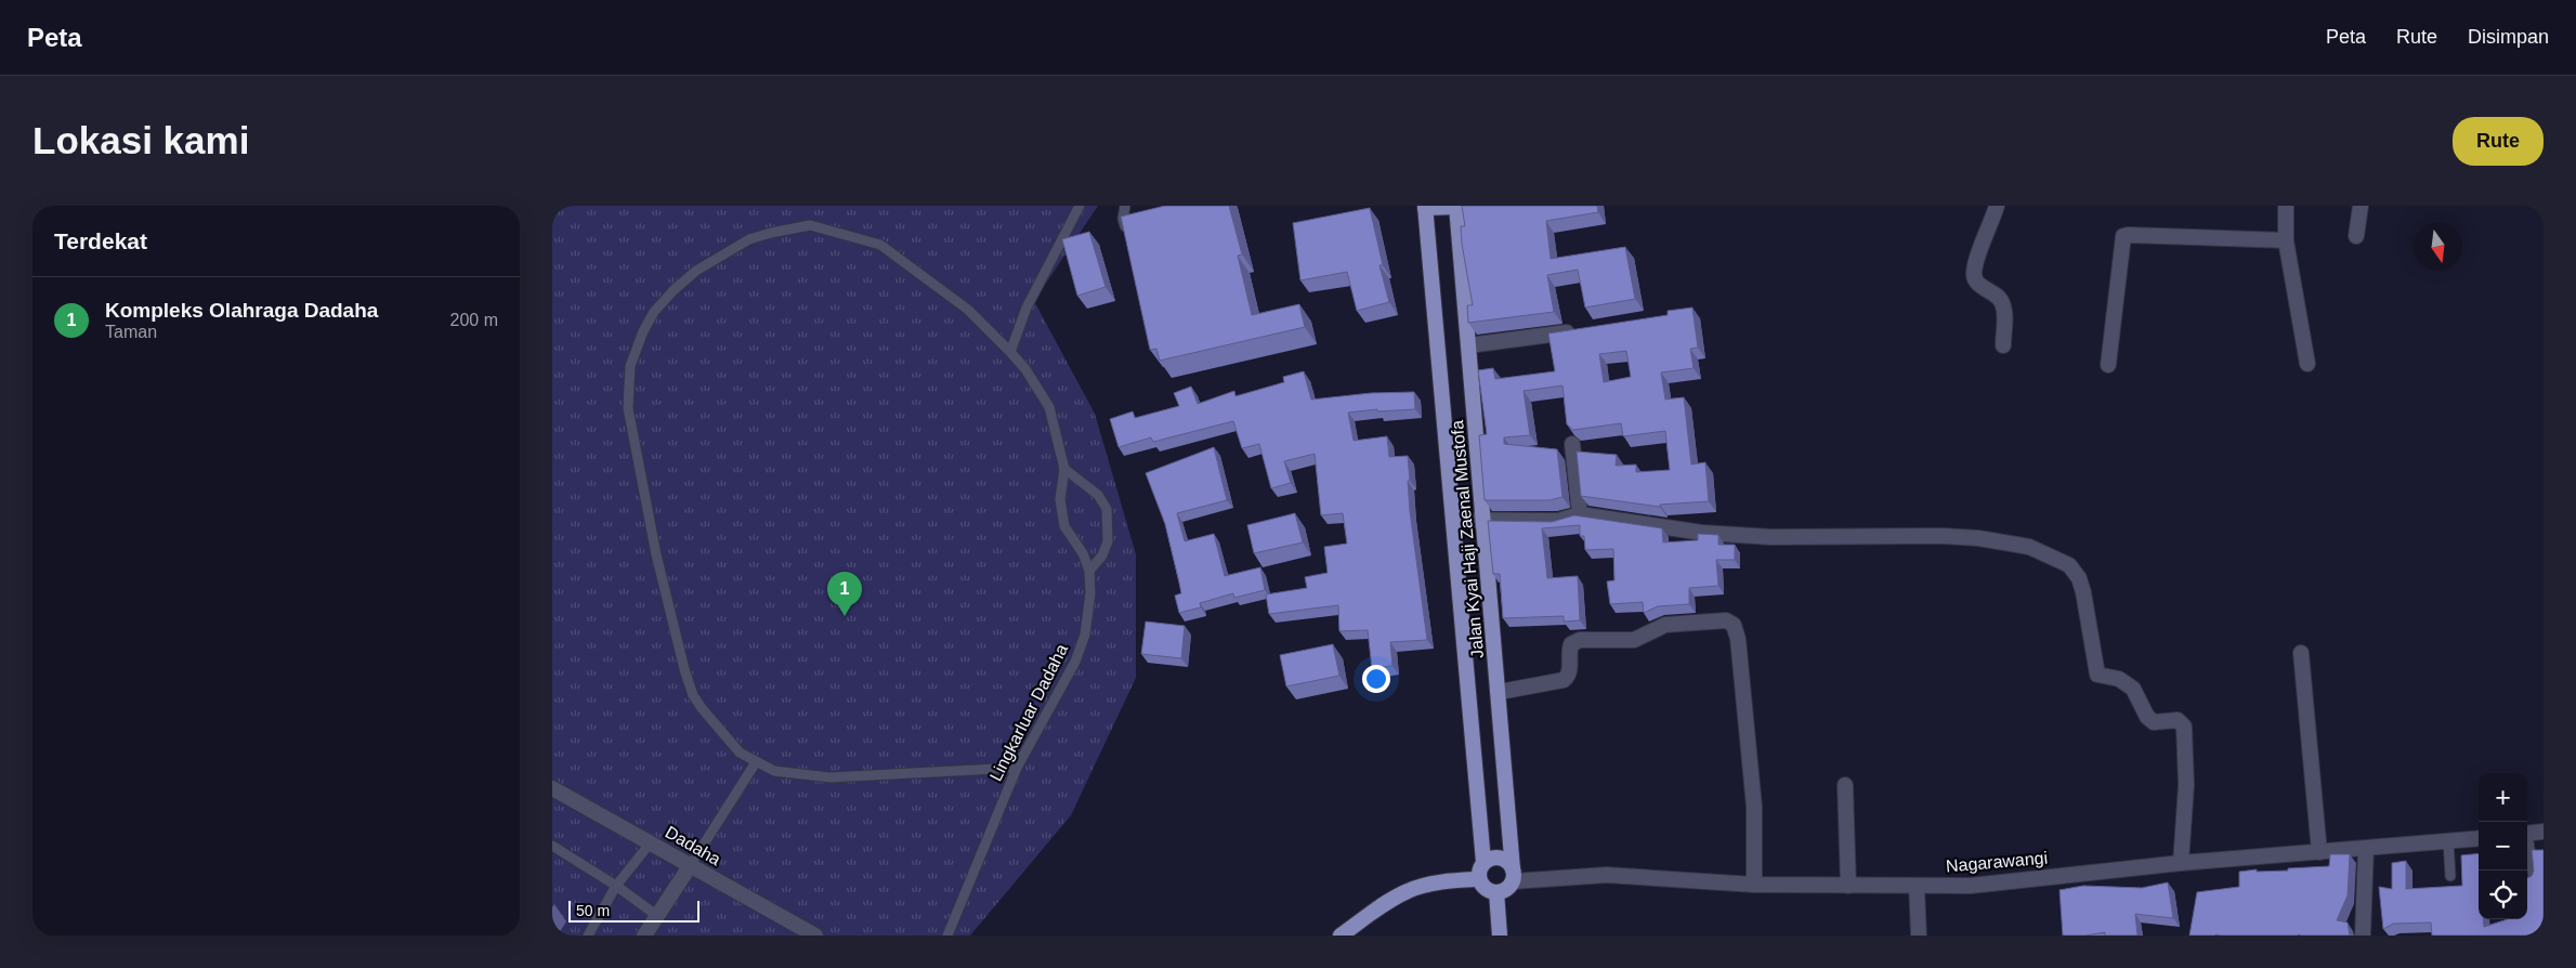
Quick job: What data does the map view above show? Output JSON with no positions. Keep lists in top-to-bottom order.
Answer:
{
  "streets": {
    "main road": ["Jalan Kyai Haji Zaenal Mustofa"],
    "street": ["Dadaha", "Nagarawangi"],
    "lane": ["Lingkarluar Dadaha"]
  },
  "crossings": [
    ["Jalan Kyai Haji Zaenal Mustofa", "Nagarawangi"]
  ],
  "scale_bar": "50 m",
  "north": "bottom",
  "page": {
    "header": "Peta",
    "nav": ["Peta", "Rute", "Disimpan"],
    "buttons": "Rute",
    "title": "Lokasi kami",
    "heading": "Terdekat",
    "list": [
      {
        "mark": "1",
        "name": "Kompleks Olahraga Dadaha",
        "note": "Taman",
        "value": "200 m"
      }
    ],
    "pins": "1",
    "map_buttons": ["+", "−"],
    "scale": "50 m"
  }
}
